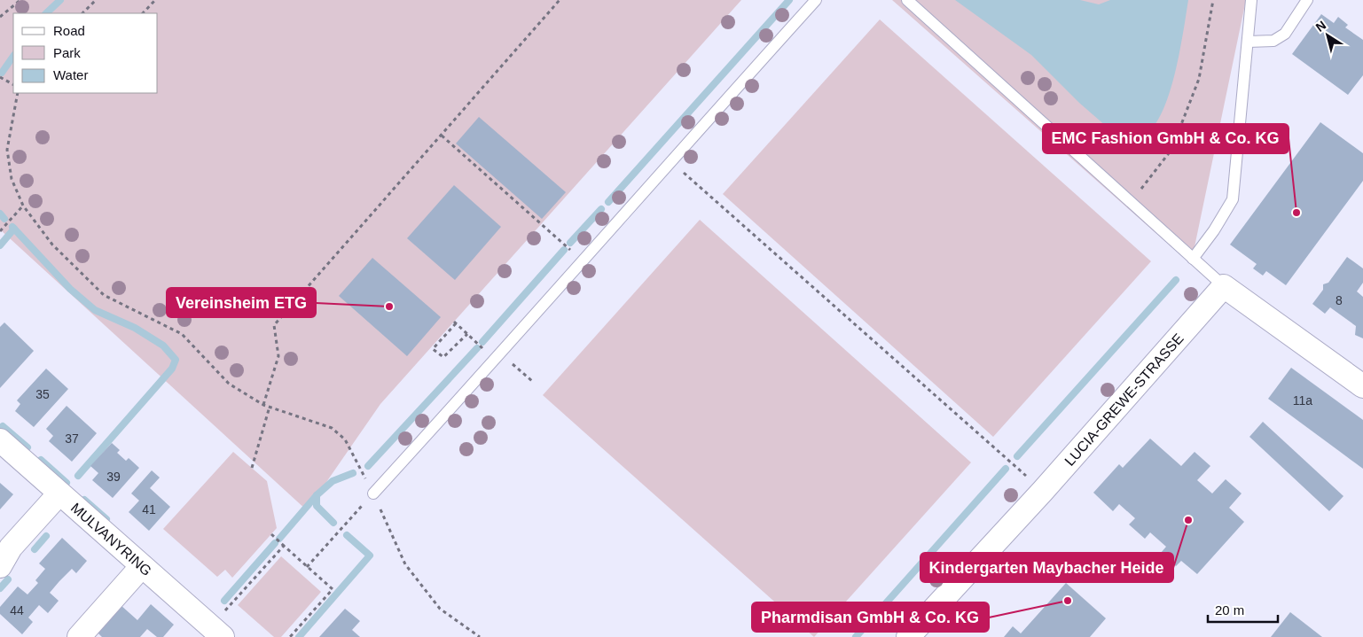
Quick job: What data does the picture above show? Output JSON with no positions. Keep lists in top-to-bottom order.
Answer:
{
  "streets": {
    "street": ["LUCIA-GREWE-STRASSE", "MULVANYRING"]
  },
  "places": [
    "EMC Fashion GmbH & Co. KG",
    "Vereinsheim ETG",
    "Kindergarten Maybacher Heide",
    "Pharmdisan GmbH & Co. KG"
  ],
  "house_numbers": [
    "8",
    "35",
    "11a",
    "37",
    "39",
    "41",
    "44"
  ],
  "legend": ["Road", "Park", "Water"],
  "scale_bar": "20 m",
  "north": "top left"
}
